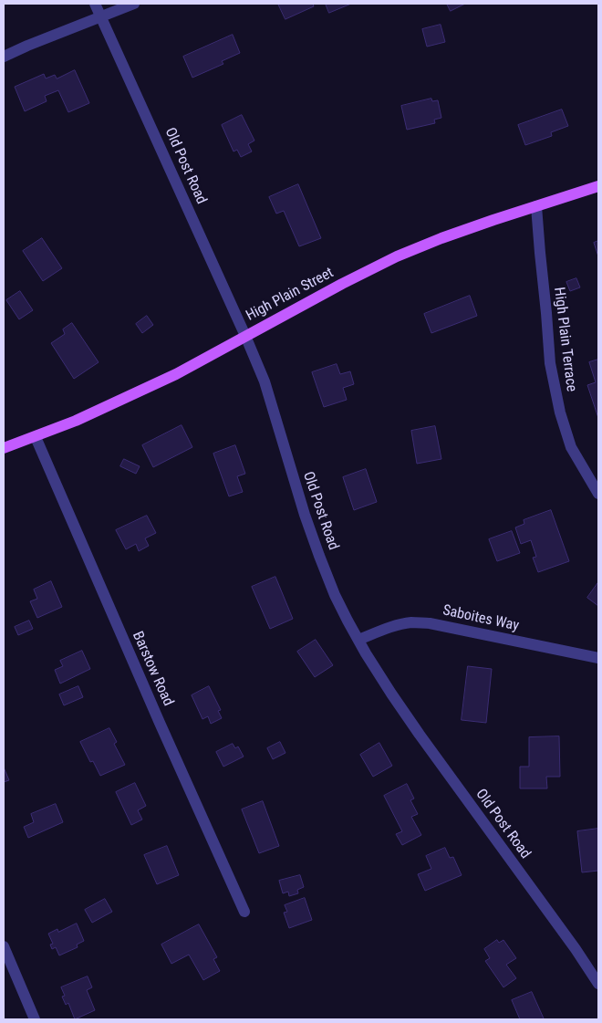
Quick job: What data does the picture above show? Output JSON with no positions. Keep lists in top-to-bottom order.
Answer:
{
  "streets": {
    "main road": ["High Plain Street"],
    "street": [
      "Old Post Road",
      "High Plain Terrace",
      "Saboites Way",
      "Barstow Road"
    ]
  },
  "crossings": [
    ["Old Post Road", "High Plain Street"],
    ["Old Post Road", "Saboites Way"],
    ["High Plain Street", "High Plain Terrace"],
    ["High Plain Street", "Barstow Road"]
  ]
}
